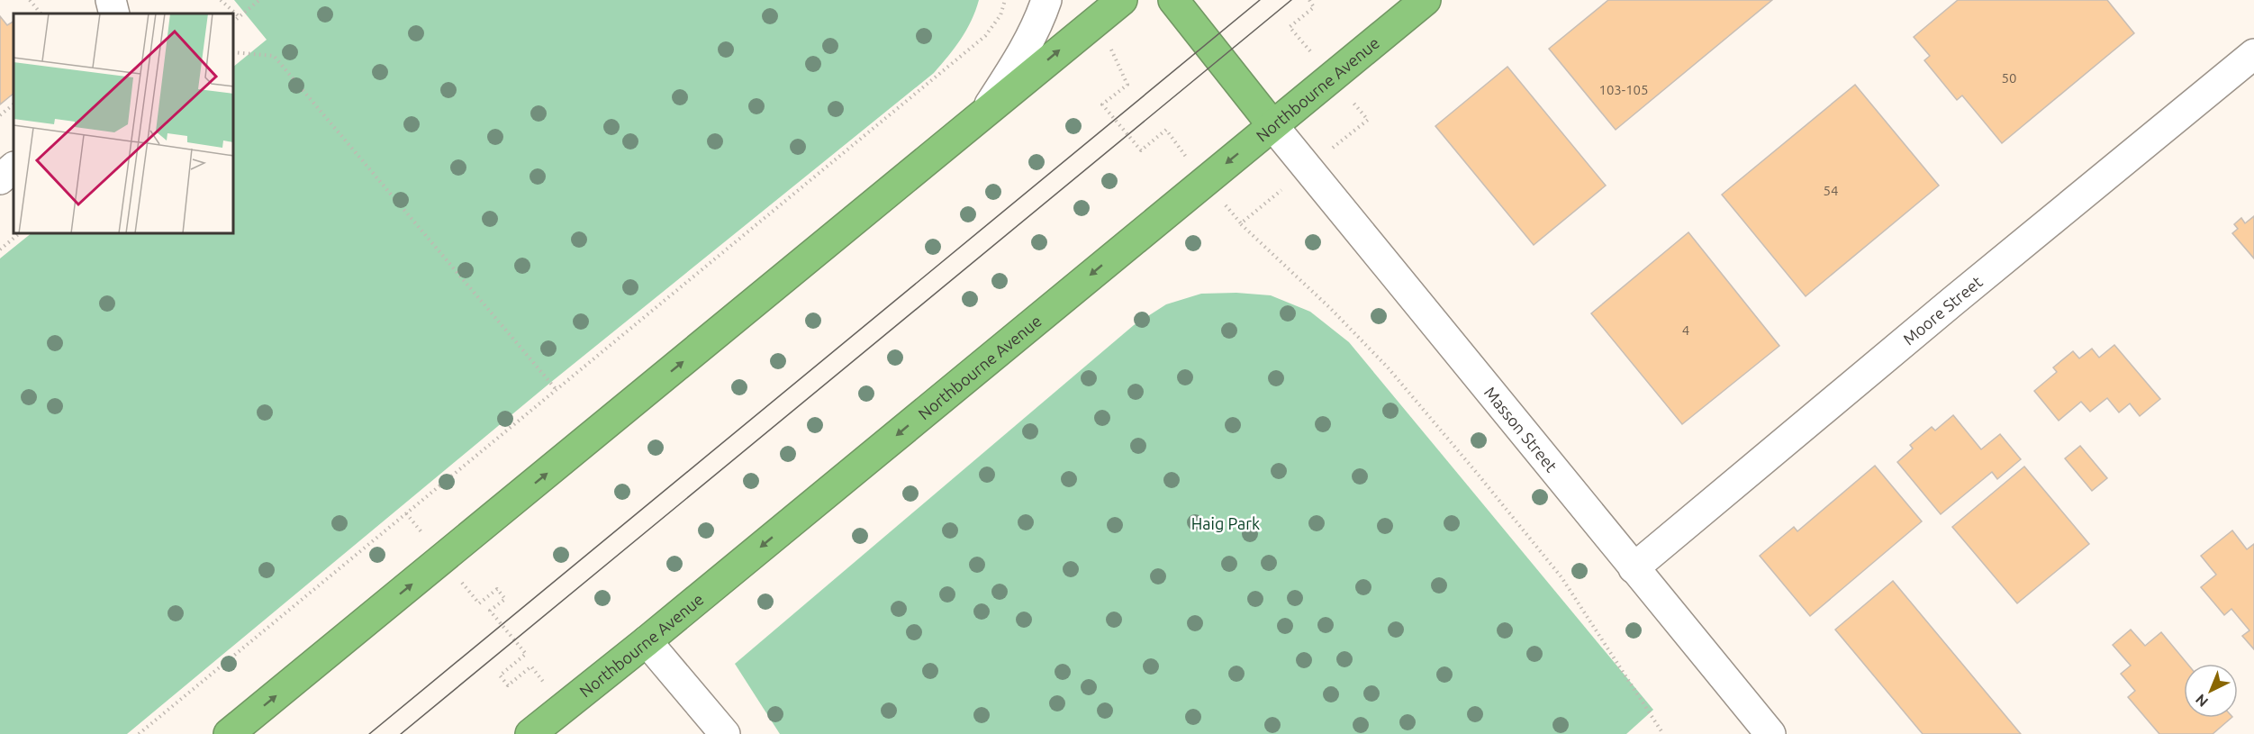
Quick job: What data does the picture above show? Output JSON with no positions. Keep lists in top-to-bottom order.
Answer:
{
  "streets": {
    "highway": ["Northbourne Avenue"],
    "street": ["Moore Street", "Masson Street"]
  },
  "crossings": [
    ["Northbourne Avenue", "Masson Street"],
    ["Moore Street", "Masson Street"]
  ],
  "parks": ["Haig Park"],
  "house_numbers": [
    "50",
    "103-105",
    "54",
    "4"
  ],
  "north": "bottom left"
}
